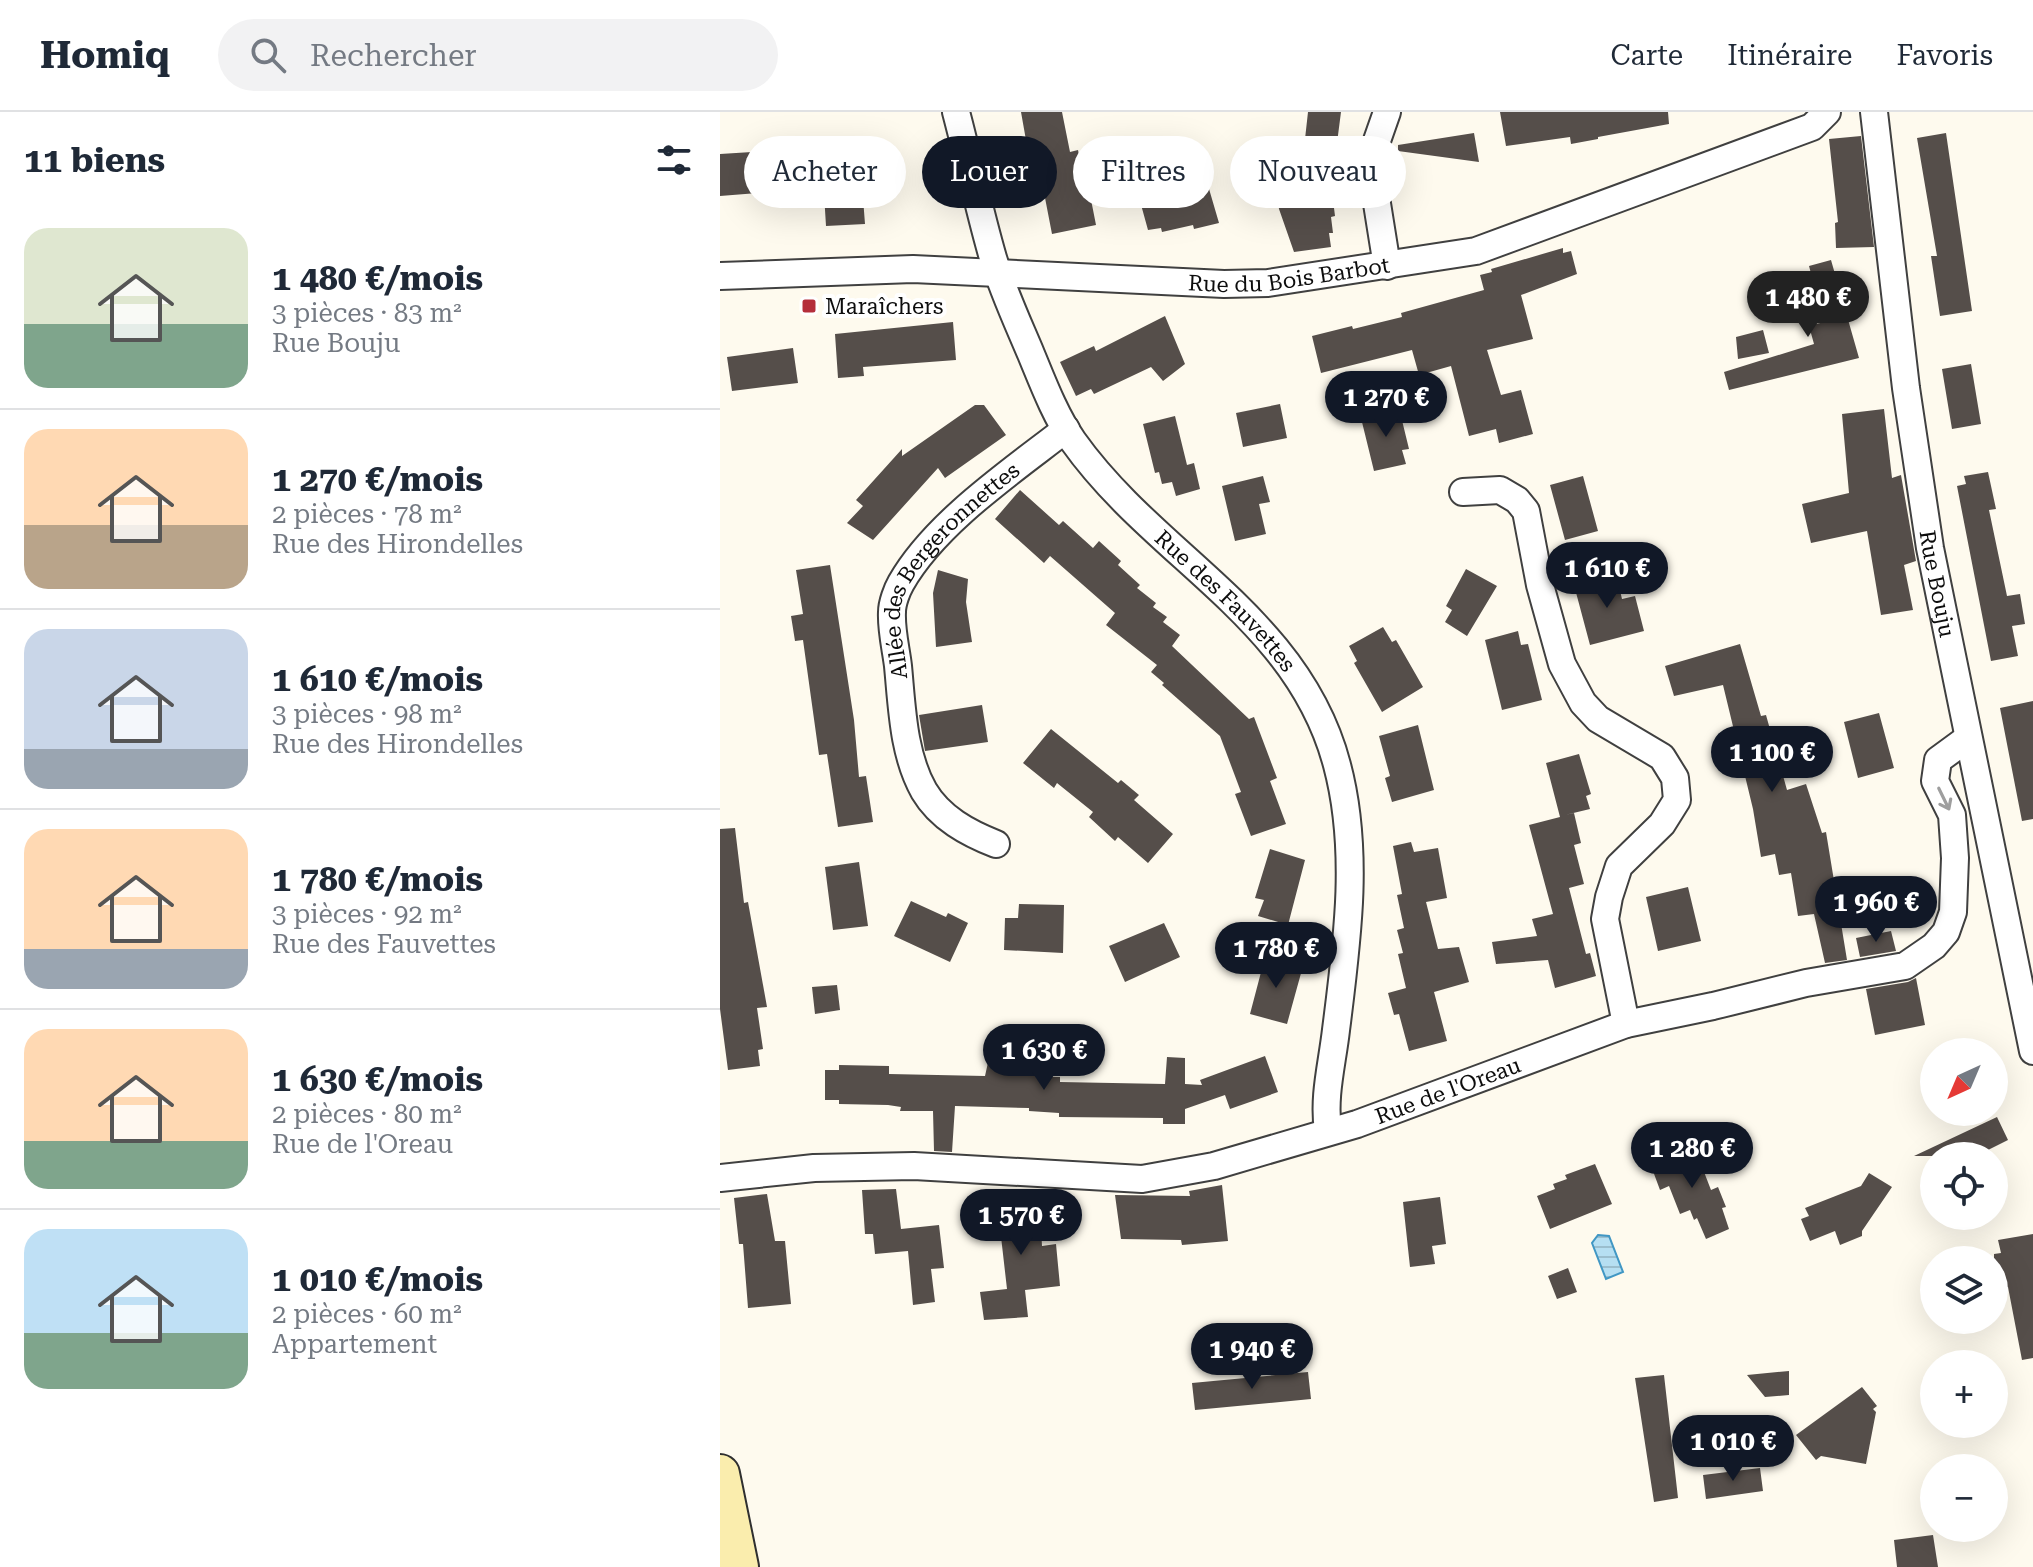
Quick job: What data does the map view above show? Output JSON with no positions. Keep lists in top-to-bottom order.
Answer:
{
  "streets": {
    "street": [
      "Rue du Bois Barbot",
      "Allée des Bergeronnettes",
      "Rue Bouju",
      "Rue des Fauvettes",
      "Rue de l'Oreau"
    ]
  },
  "crossings": [
    ["Rue du Bois Barbot", "Rue des Fauvettes"],
    ["Allée des Bergeronnettes", "Rue des Fauvettes"],
    ["Rue Bouju", "Rue de l'Oreau"],
    ["Rue des Fauvettes", "Rue de l'Oreau"]
  ],
  "places": {
    "transit": ["Maraîchers"]
  },
  "north": "bottom left",
  "page": {
    "header": "Homiq",
    "search": "Rechercher",
    "nav": ["Carte", "Itinéraire", "Favoris"],
    "heading": "11 biens",
    "chip": [
      "Acheter",
      "Louer",
      "Filtres",
      "Nouveau"
    ],
    "list": [
      {
        "name": "1 480 €/mois",
        "note": "3 pièces · 83 m² · Rue Bouju"
      },
      {
        "name": "1 270 €/mois",
        "note": "2 pièces · 78 m² · Rue des Hirondelles"
      },
      {
        "name": "1 610 €/mois",
        "note": "3 pièces · 98 m² · Rue des Hirondelles"
      },
      {
        "name": "1 780 €/mois",
        "note": "3 pièces · 92 m² · Rue des Fauvettes"
      },
      {
        "name": "1 630 €/mois",
        "note": "2 pièces · 80 m² · Rue de l'Oreau"
      },
      {
        "name": "1 010 €/mois",
        "note": "2 pièces · 60 m² · Appartement"
      }
    ],
    "price": [
      "1 480 €",
      "1 270 €",
      "1 610 €",
      "1 100 €",
      "1 960 €",
      "1 780 €",
      "1 630 €",
      "1 280 €",
      "1 570 €",
      "1 940 €",
      "1 010 €"
    ],
    "map_buttons": ["+", "−"]
  }
}
